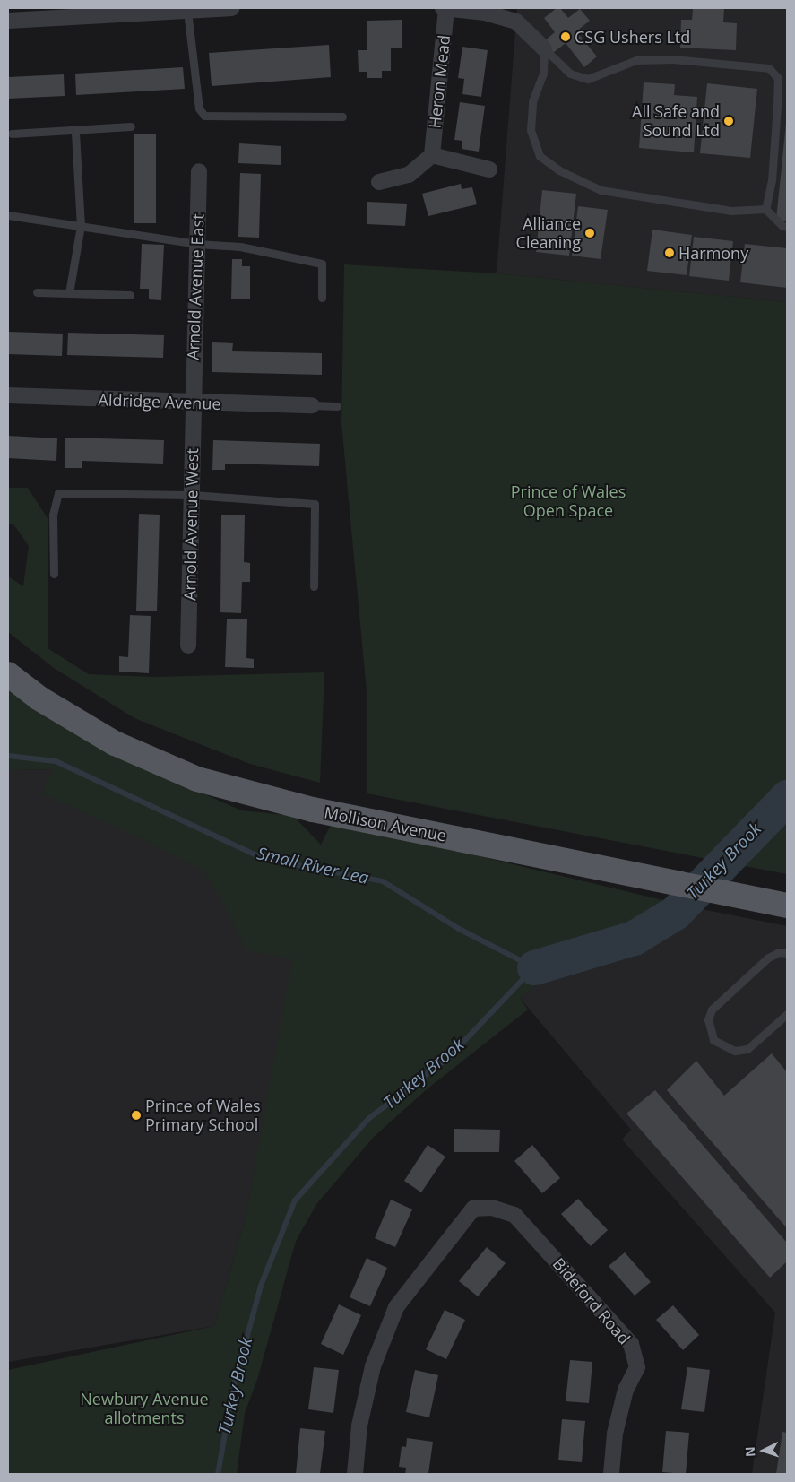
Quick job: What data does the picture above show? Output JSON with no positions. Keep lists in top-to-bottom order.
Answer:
{
  "streets": {
    "main road": ["Mollison Avenue"],
    "street": [
      "Heron Mead",
      "Arnold Avenue East",
      "Aldridge Avenue",
      "Arnold Avenue West",
      "Bideford Road"
    ]
  },
  "crossings": [
    ["Arnold Avenue East", "Aldridge Avenue"],
    ["Arnold Avenue East", "Arnold Avenue West"],
    ["Aldridge Avenue", "Arnold Avenue West"]
  ],
  "water": ["Turkey Brook", "Small River Lea"],
  "parks": ["Prince of Wales Open Space", "Newbury Avenue allotments"],
  "places": [
    "CSG Ushers Ltd",
    "All Safe and Sound Ltd",
    "Alliance Cleaning",
    "Harmony",
    "Prince of Wales Primary School"
  ],
  "north": "left"
}
